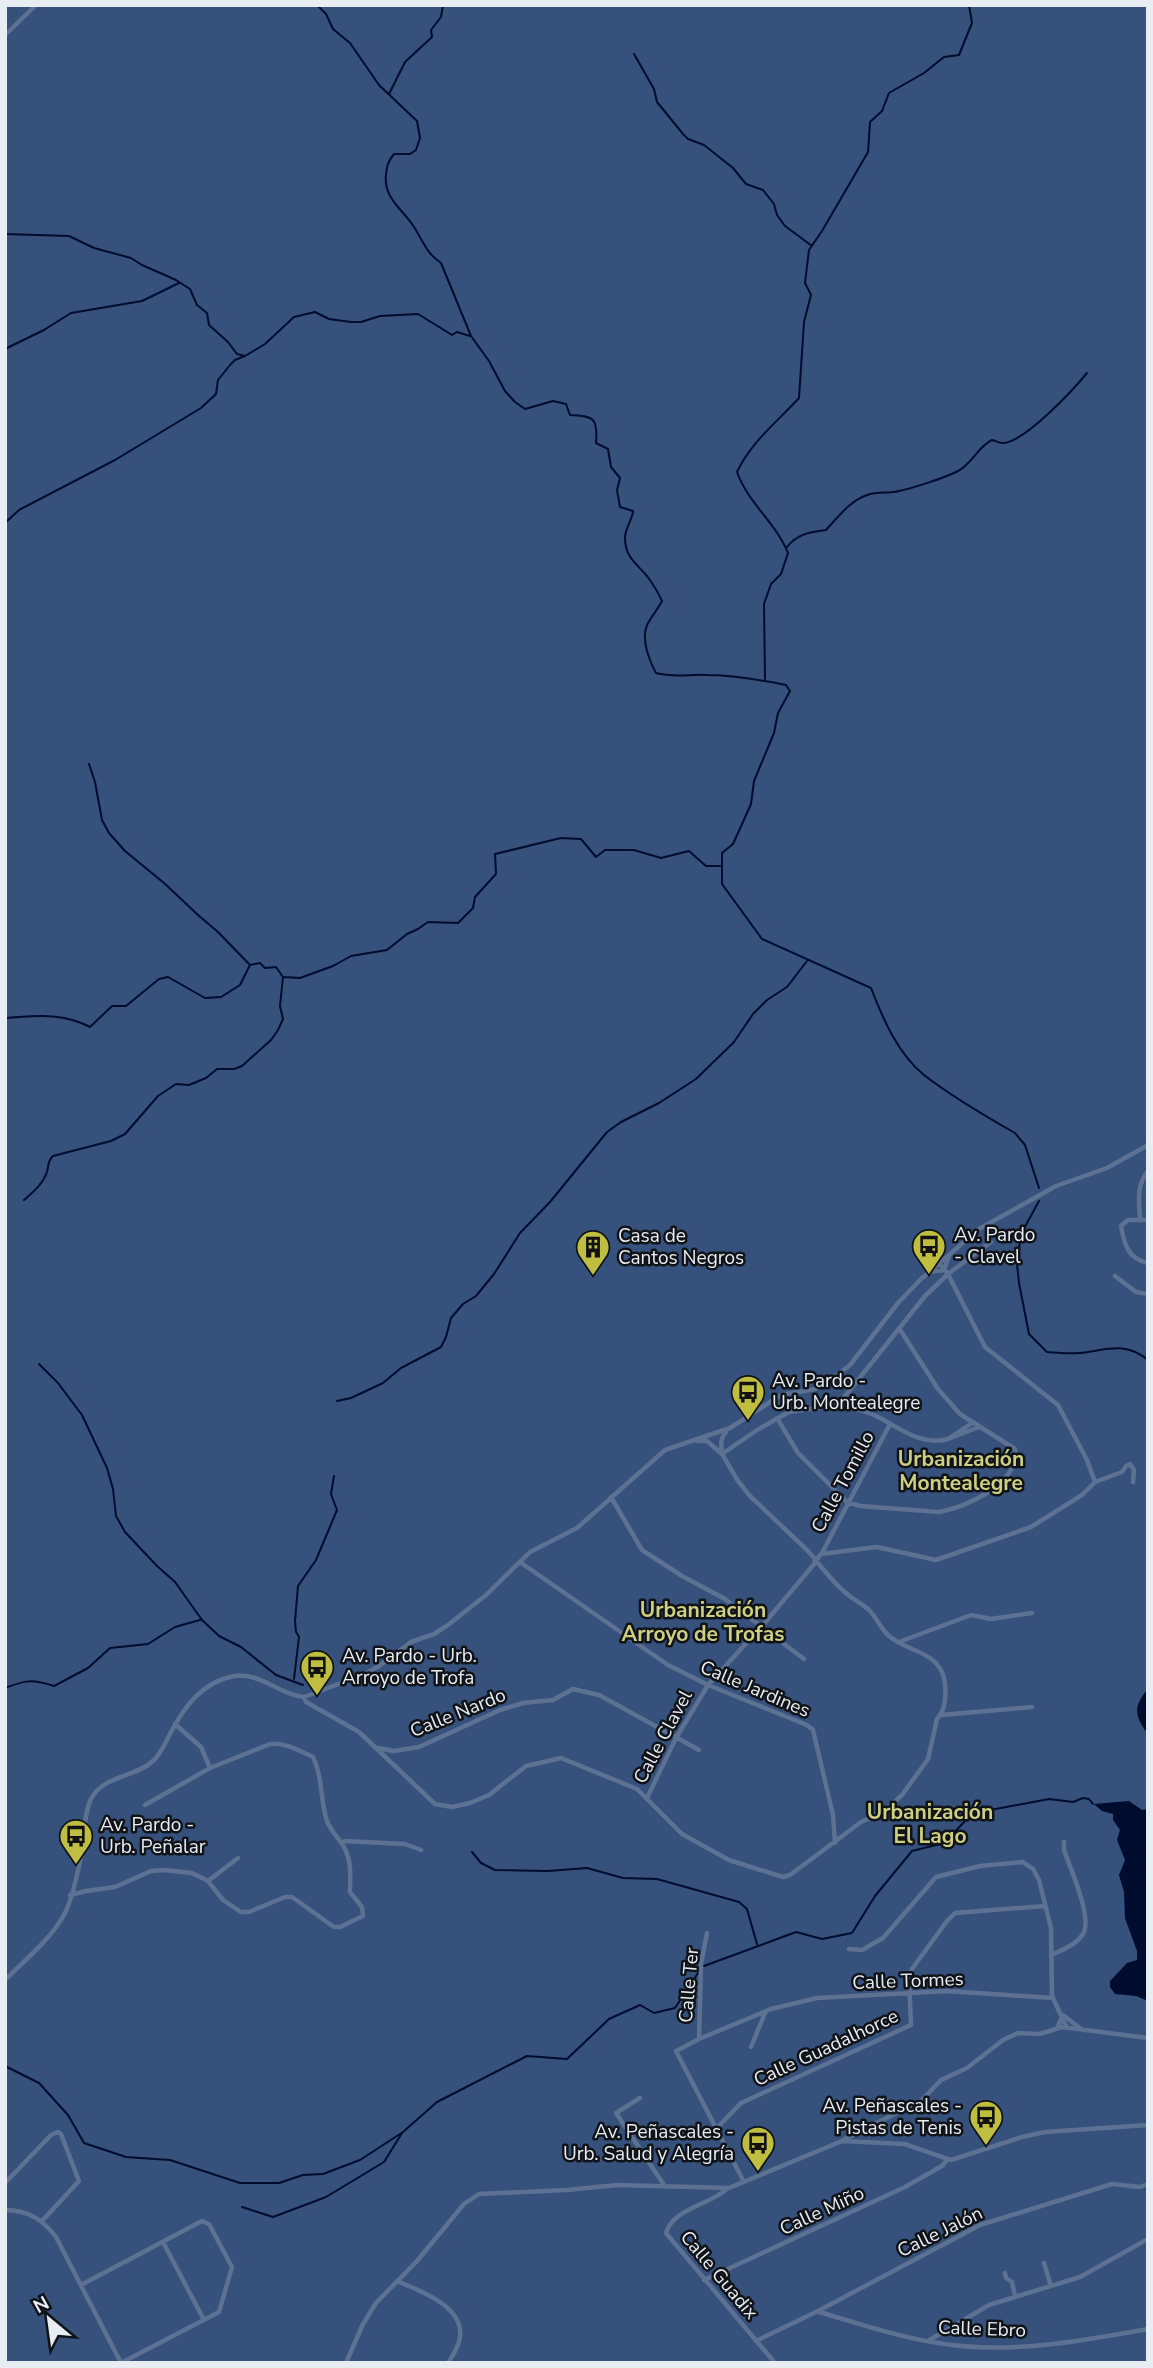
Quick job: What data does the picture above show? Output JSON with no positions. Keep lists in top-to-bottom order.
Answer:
{
  "streets": {
    "street": [
      "Calle Tomillo",
      "Calle Jardines",
      "Calle Nardo",
      "Calle Clavel",
      "Calle Tormes",
      "Calle Ter",
      "Calle Guadalhorce",
      "Calle Miño",
      "Calle Jalón",
      "Calle Guadix",
      "Calle Ebro"
    ]
  },
  "crossings": [
    ["Calle Tomillo", "Calle Clavel"],
    ["Calle Jardines", "Calle Nardo"],
    ["Calle Jardines", "Calle Clavel"],
    ["Calle Nardo", "Calle Clavel"],
    ["Calle Tormes", "Calle Ter"],
    ["Calle Tormes", "Calle Guadalhorce"],
    ["Calle Miño", "Calle Guadix"],
    ["Calle Jalón", "Calle Guadix"],
    ["Calle Jalón", "Calle Ebro"]
  ],
  "districts": ["Urbanización Montealegre", "Urbanización Arroyo de Trofas", "Urbanización El Lago"],
  "places": {
    "bus stop": [
      "Av. Pardo - Clavel",
      "Av. Pardo - Urb. Montealegre",
      "Av. Pardo - Urb. Arroyo de Trofa",
      "Av. Pardo - Urb. Peñalar",
      "Av. Peñascales - Pistas de Tenis",
      "Av. Peñascales - Urb. Salud y Alegría"
    ],
    "building": ["Casa de Cantos Negros"]
  },
  "north": "top left"
}
